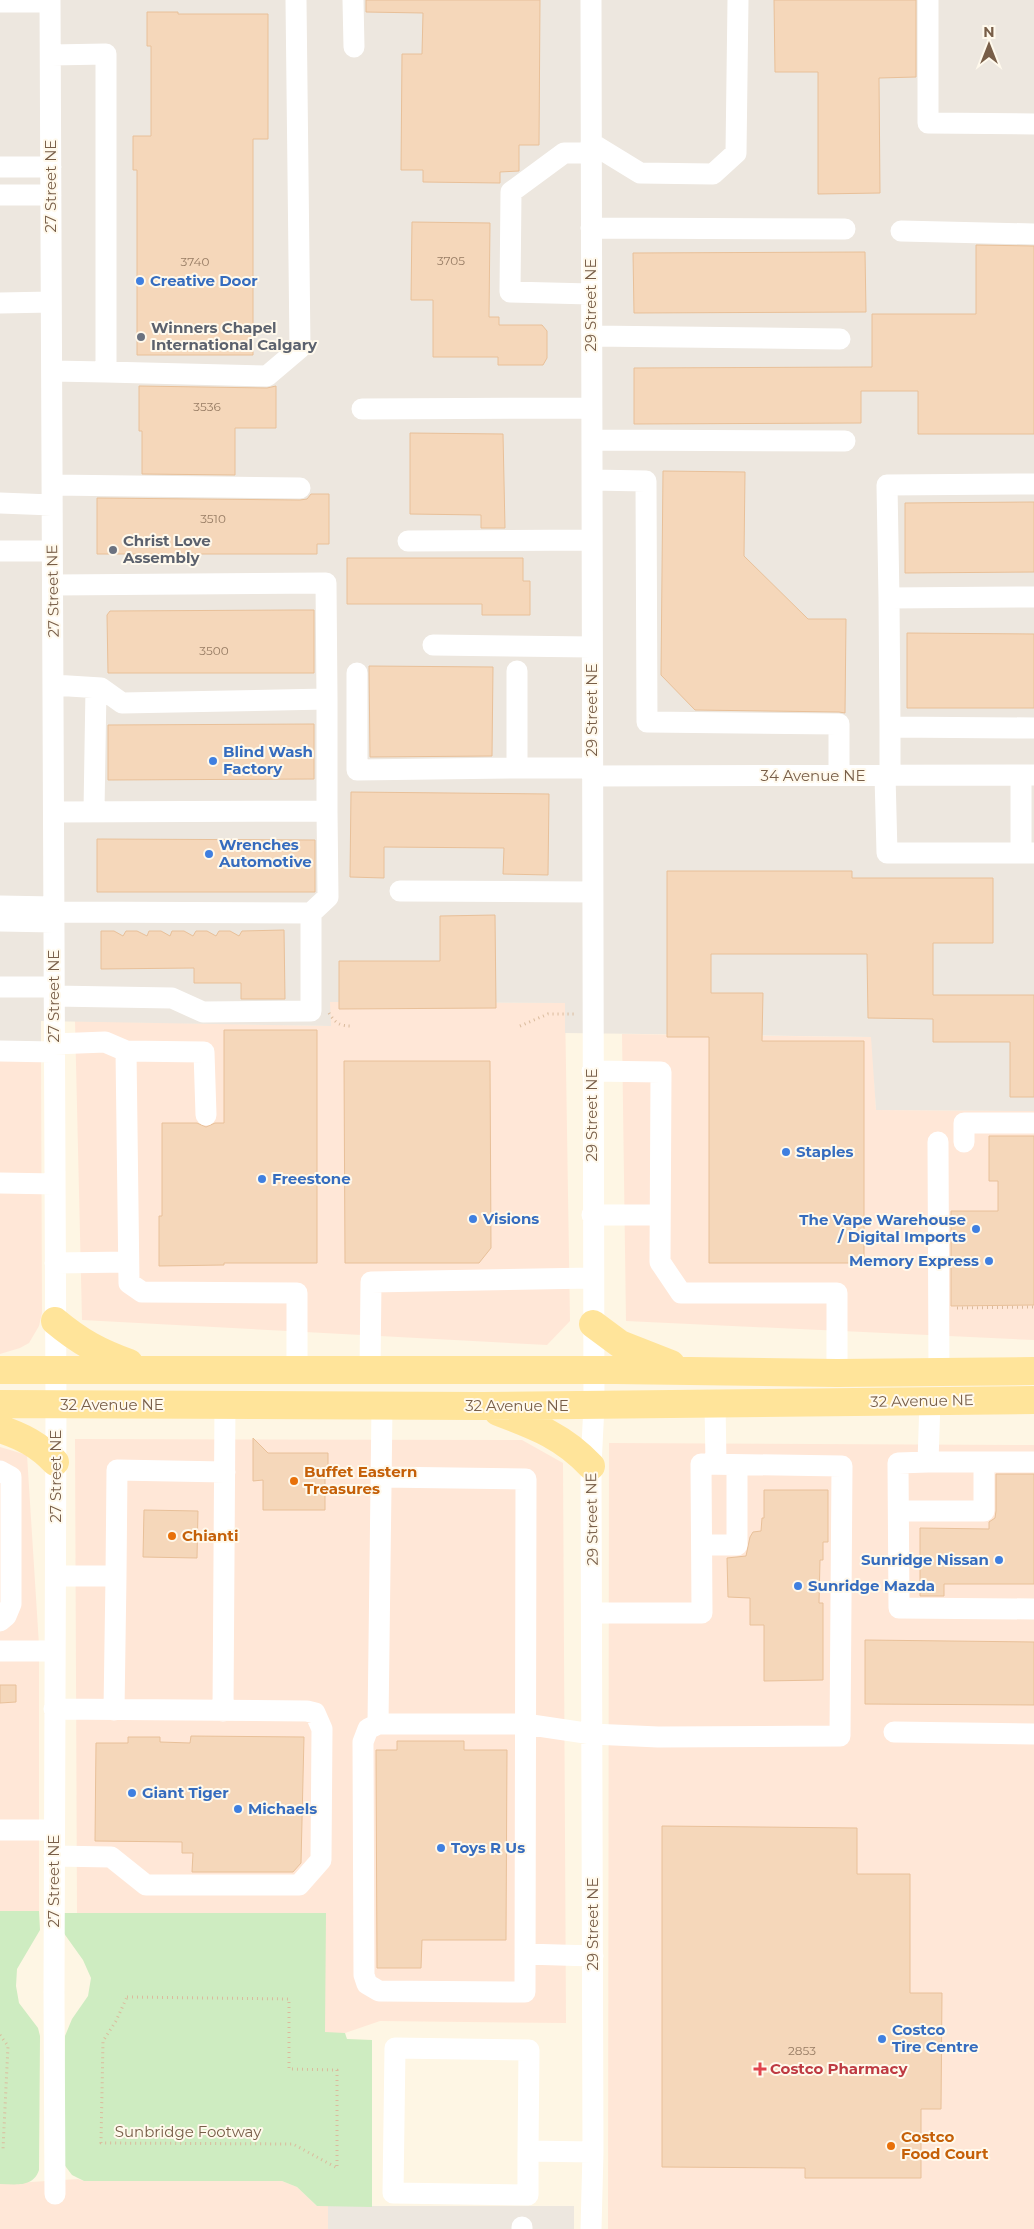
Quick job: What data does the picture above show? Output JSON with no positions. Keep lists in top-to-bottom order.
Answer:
{
  "streets": {
    "main road": ["32 Avenue NE"],
    "street": ["27 Street NE", "29 Street NE", "34 Avenue NE"],
    "path": ["Sunbridge Footway"]
  },
  "crossings": [
    ["27 Street NE", "32 Avenue NE"],
    ["29 Street NE", "34 Avenue NE"],
    ["29 Street NE", "32 Avenue NE"]
  ],
  "places": {
    "other": [
      "Creative Door",
      "Winners Chapel International Calgary",
      "Christ Love Assembly",
      "Blind Wash Factory",
      "Wrenches Automotive",
      "Staples",
      "Freestone",
      "Visions",
      "The Vape Warehouse / Digital Imports",
      "Memory Express",
      "Buffet Eastern Treasures",
      "Chianti",
      "Sunridge Nissan",
      "Sunridge Mazda",
      "Giant Tiger",
      "Michaels",
      "Toys R Us",
      "Costco Tire Centre",
      "Costco Food Court"
    ],
    "health": ["Costco Pharmacy"]
  },
  "house_numbers": [
    "3705",
    "3740",
    "3536",
    "3510",
    "3500",
    "2853"
  ],
  "north": "top"
}
